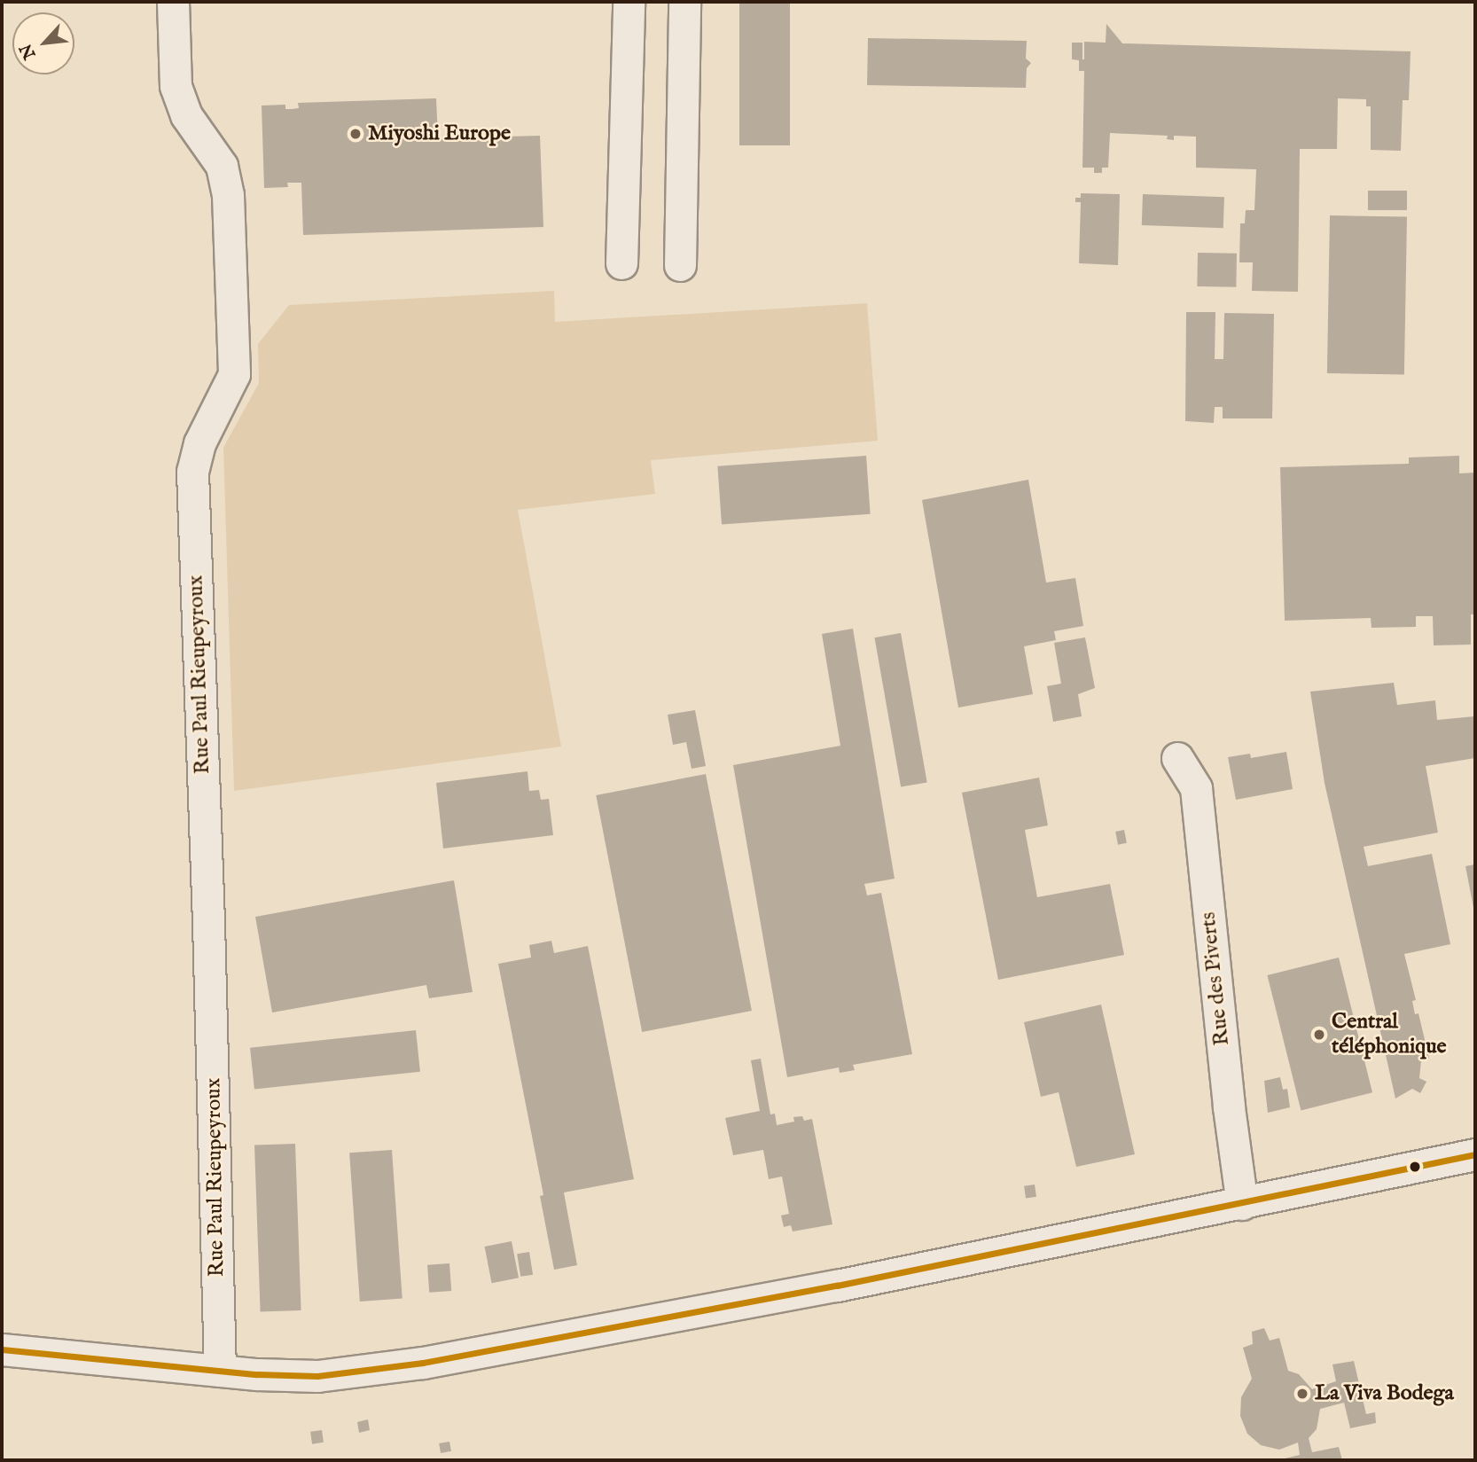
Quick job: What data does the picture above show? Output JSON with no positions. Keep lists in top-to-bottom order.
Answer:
{
  "streets": {
    "street": ["Rue Paul Rieupeyroux", "Rue des Piverts"]
  },
  "places": ["Miyoshi Europe", "Central téléphonique", "La Viva Bodega"],
  "north": "bottom left"
}
